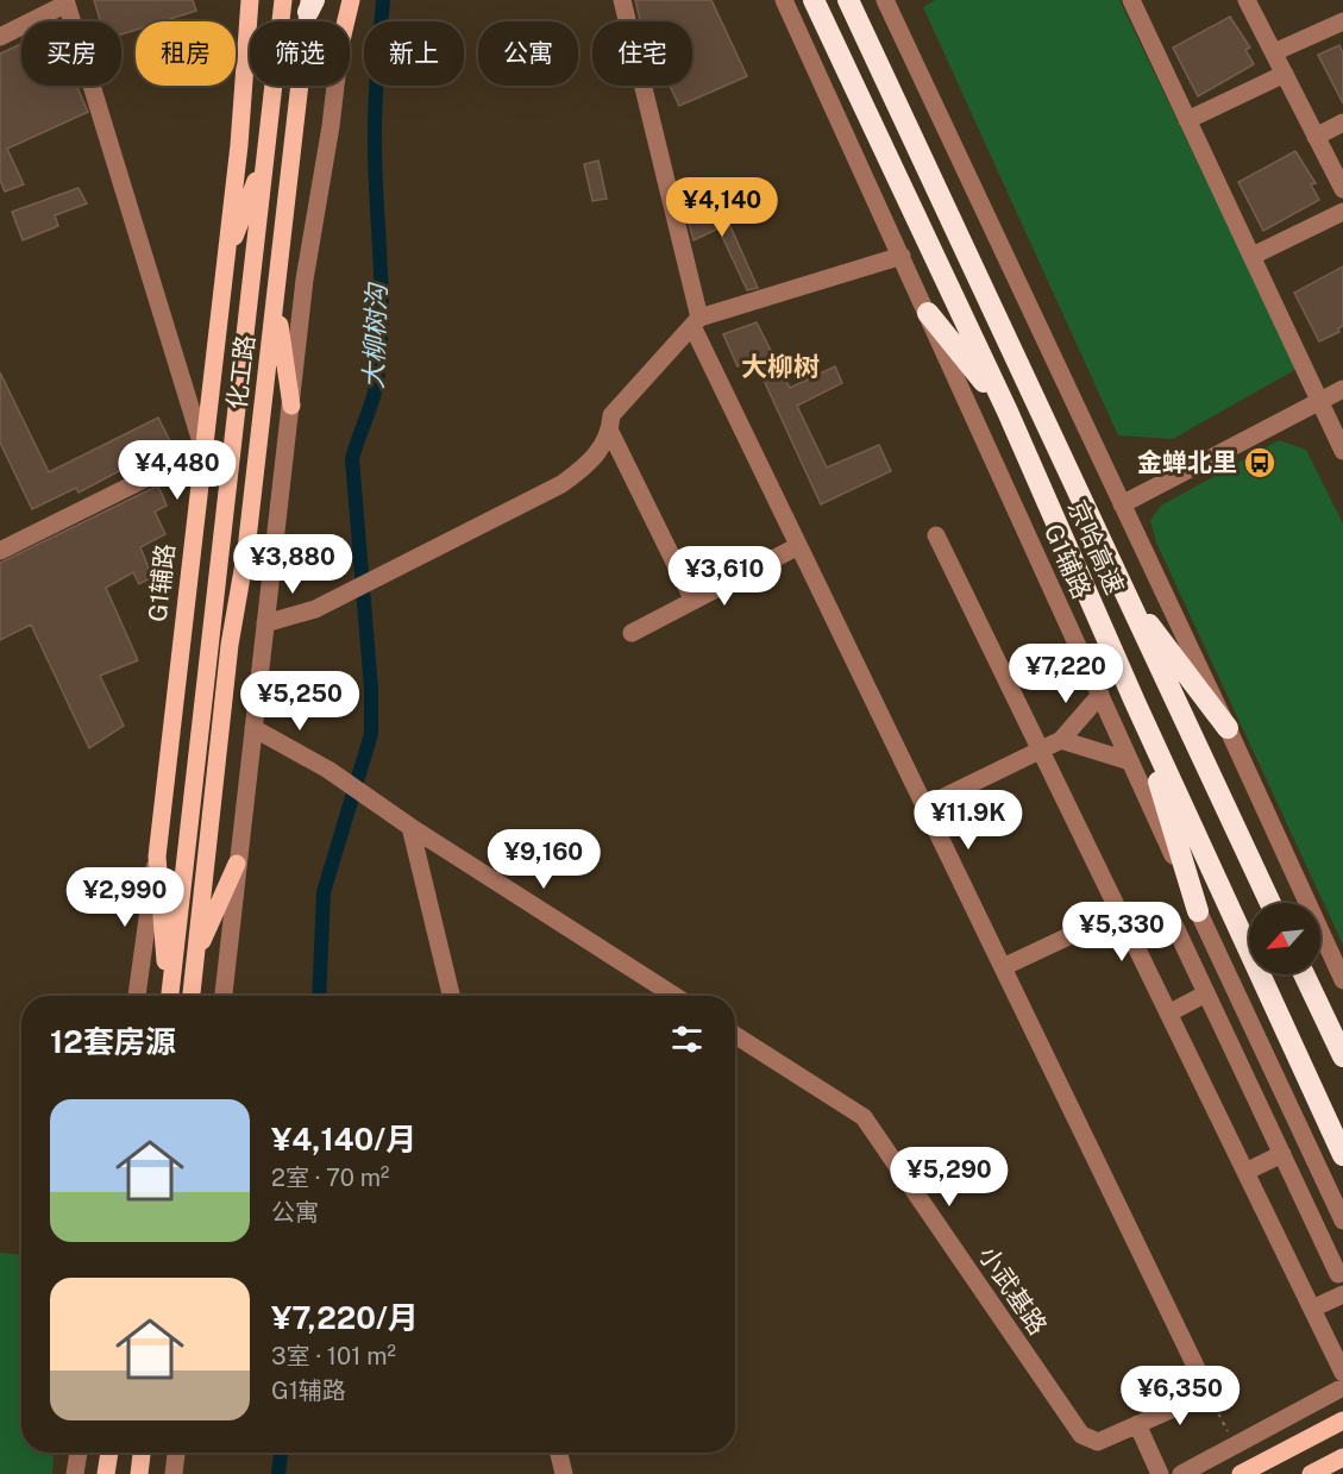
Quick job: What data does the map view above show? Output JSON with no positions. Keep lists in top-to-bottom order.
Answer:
{
  "streets": {
    "highway": ["京哈高速"],
    "main road": ["化工路", "G1辅路"],
    "street": ["小武基路"]
  },
  "districts": ["大柳树"],
  "water": ["大柳树沟"],
  "places": {
    "bus stop": ["金蝉北里"]
  },
  "north": "bottom left",
  "page": {
    "chip": [
      "买房",
      "租房",
      "筛选",
      "新上",
      "公寓",
      "住宅"
    ],
    "price": [
      "¥4,140",
      "¥4,480",
      "¥3,880",
      "¥3,610",
      "¥7,220",
      "¥5,250",
      "¥11.9K",
      "¥9,160",
      "¥2,990",
      "¥5,330",
      "¥5,290",
      "¥6,350"
    ],
    "heading": "12套房源",
    "list": [
      {
        "name": "¥4,140/月",
        "note": "2室 · 70 m² · 公寓"
      },
      {
        "name": "¥7,220/月",
        "note": "3室 · 101 m² · G1辅路"
      }
    ]
  }
}
